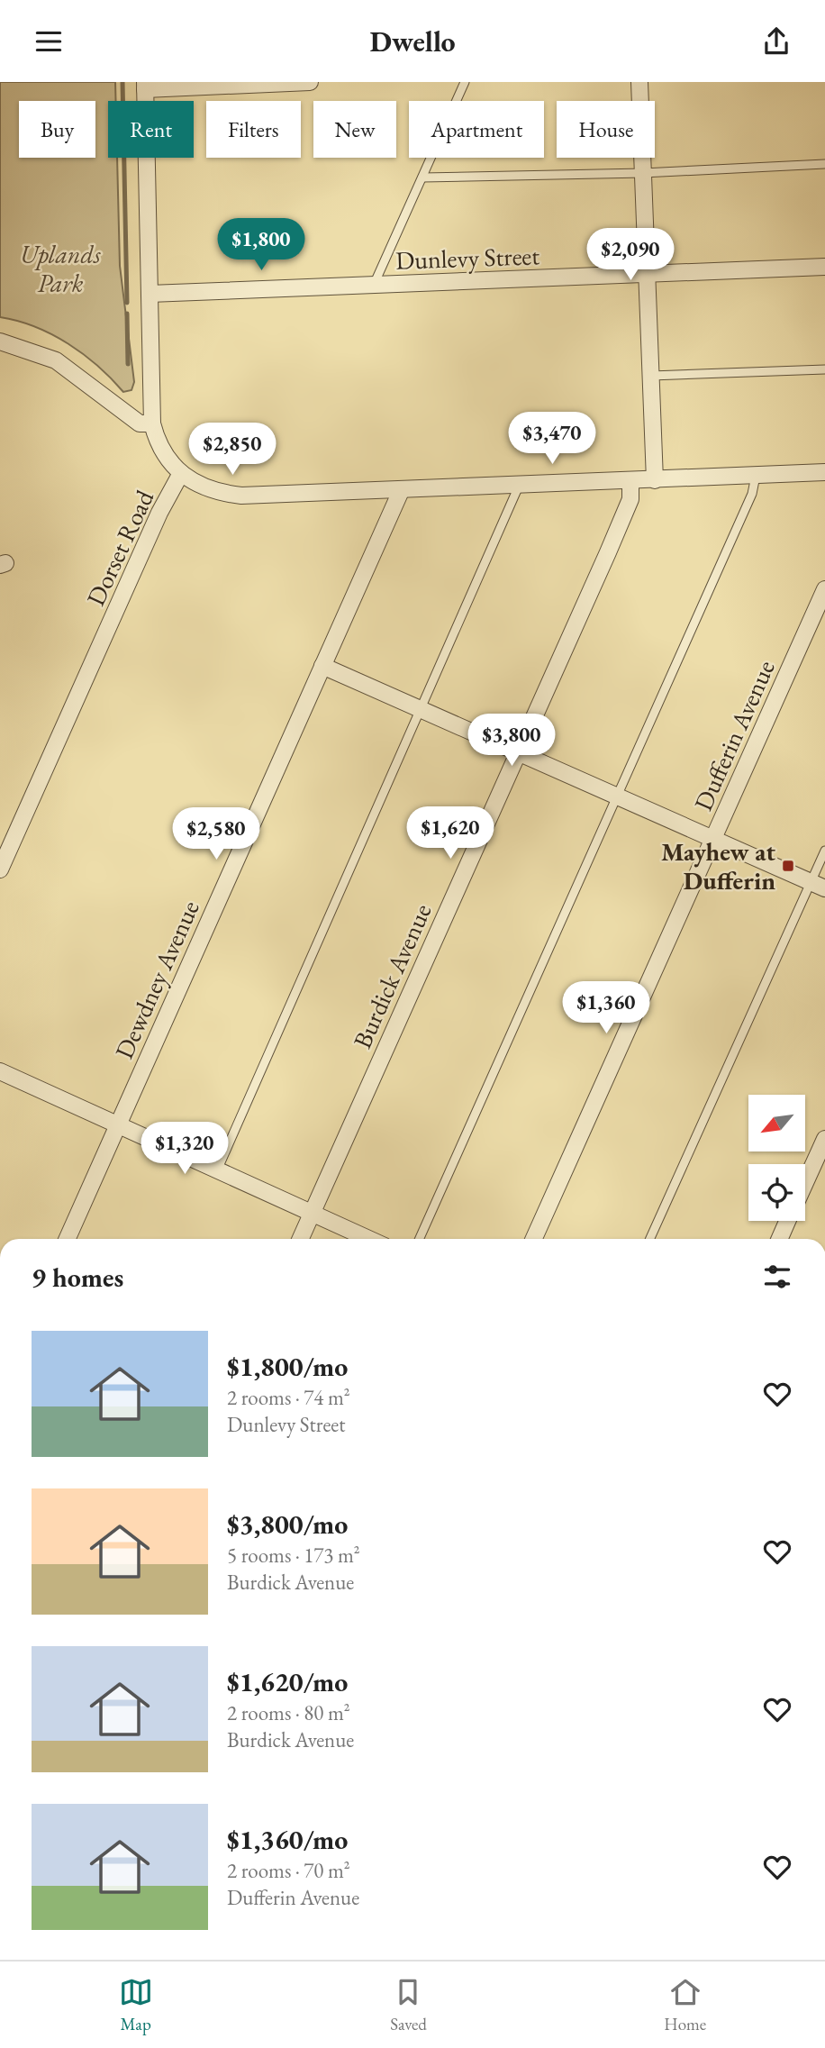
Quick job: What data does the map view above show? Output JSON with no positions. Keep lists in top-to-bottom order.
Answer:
{
  "streets": {
    "street": [
      "Dunlevy Street",
      "Dorset Road",
      "Dufferin Avenue",
      "Burdick Avenue",
      "Dewdney Avenue"
    ]
  },
  "crossings": [
    ["Dunlevy Street", "Dorset Road"]
  ],
  "parks": ["Uplands Park"],
  "places": {
    "transit": ["Mayhew at Dufferin"]
  },
  "north": "bottom left",
  "page": {
    "header": "Dwello",
    "chip": [
      "Buy",
      "Rent",
      "Filters",
      "New",
      "Apartment",
      "House"
    ],
    "price": [
      "$1,800",
      "$2,090",
      "$3,470",
      "$2,850",
      "$3,800",
      "$1,620",
      "$2,580",
      "$1,360",
      "$1,320"
    ],
    "heading": "9 homes",
    "list": [
      {
        "name": "$1,800/mo",
        "note": "2 rooms · 74 m² · Dunlevy Street"
      },
      {
        "name": "$3,800/mo",
        "note": "5 rooms · 173 m² · Burdick Avenue"
      },
      {
        "name": "$1,620/mo",
        "note": "2 rooms · 80 m² · Burdick Avenue"
      },
      {
        "name": "$1,360/mo",
        "note": "2 rooms · 70 m² · Dufferin Avenue"
      }
    ],
    "tabs": ["Map", "Saved", "Home"]
  }
}
